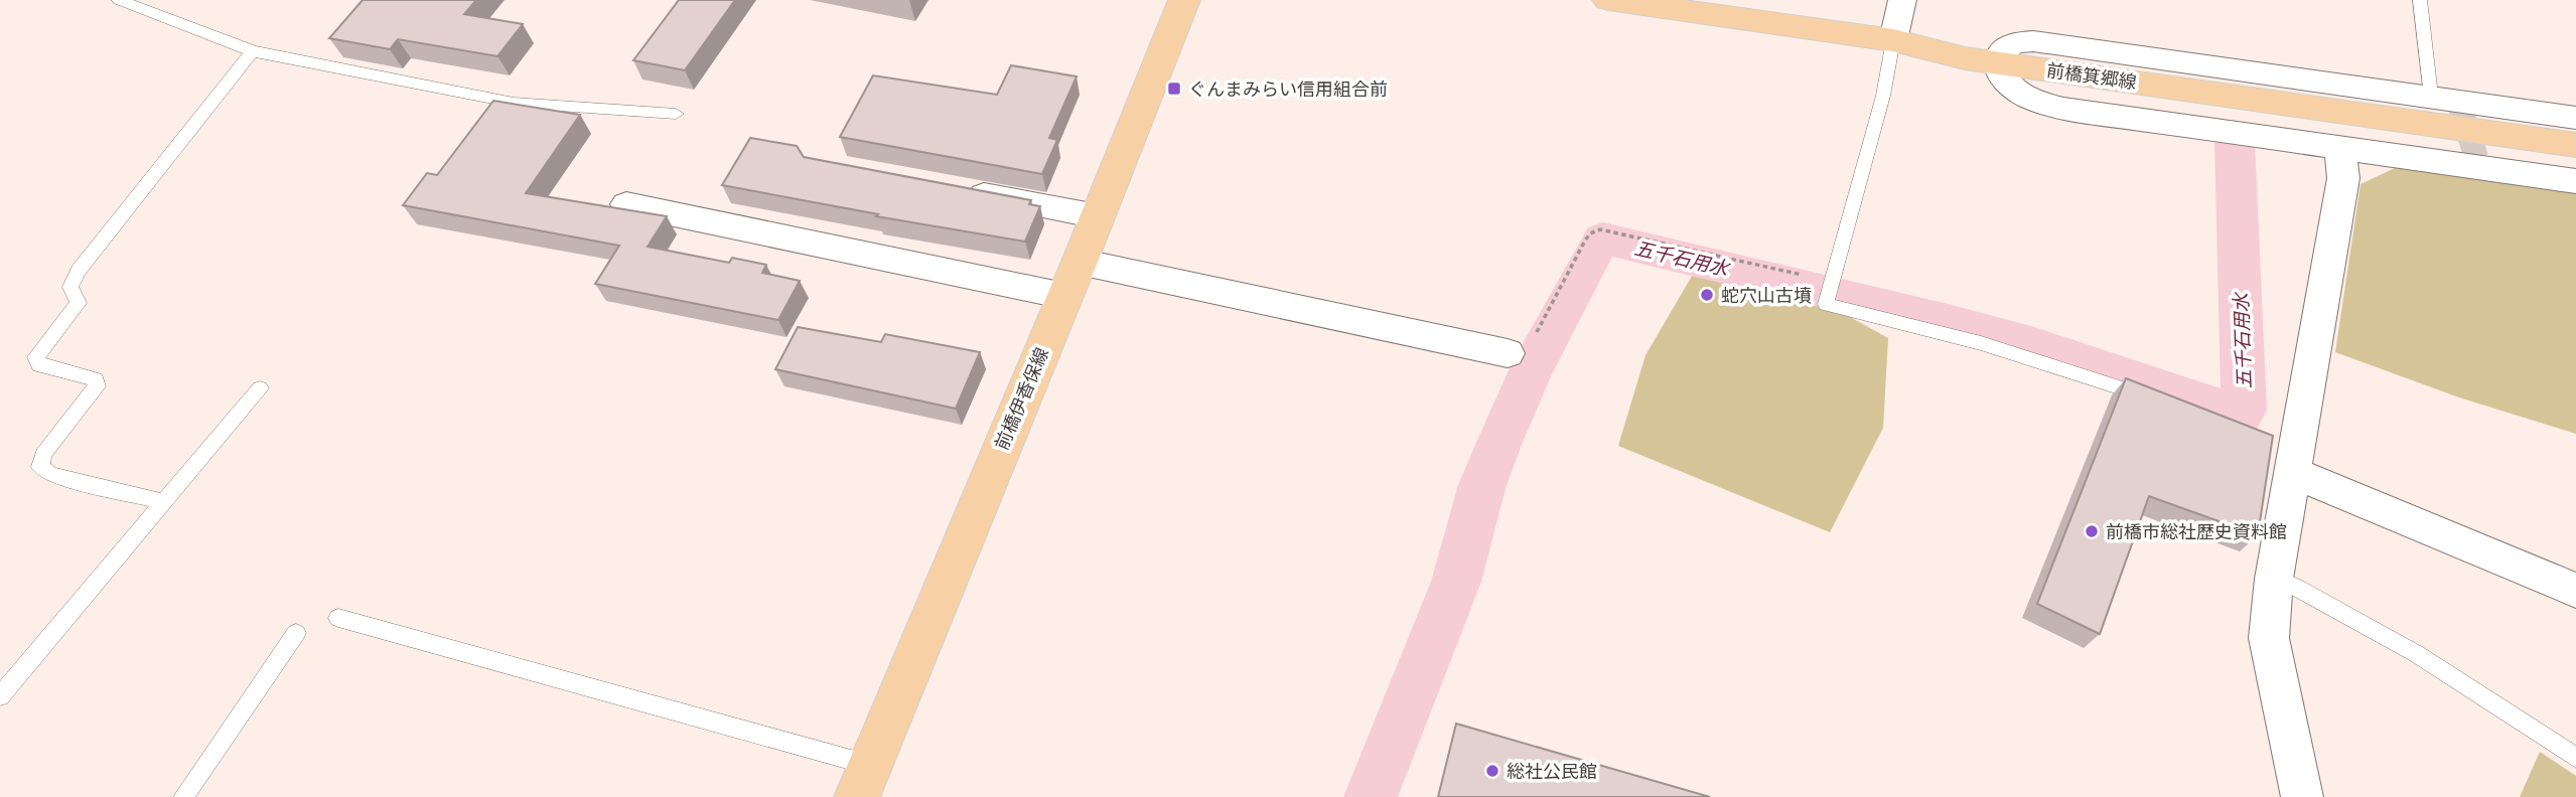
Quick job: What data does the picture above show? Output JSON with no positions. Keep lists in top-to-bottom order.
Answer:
{
  "streets": {
    "main road": ["前橋箕郷線", "前橋伊香保線"]
  },
  "water": ["五千石用水"],
  "places": {
    "transit": ["ぐんまみらい信用組合前"],
    "other": ["蛇穴山古墳", "前橋市総社歴史資料館", "総社公民館"]
  }
}
